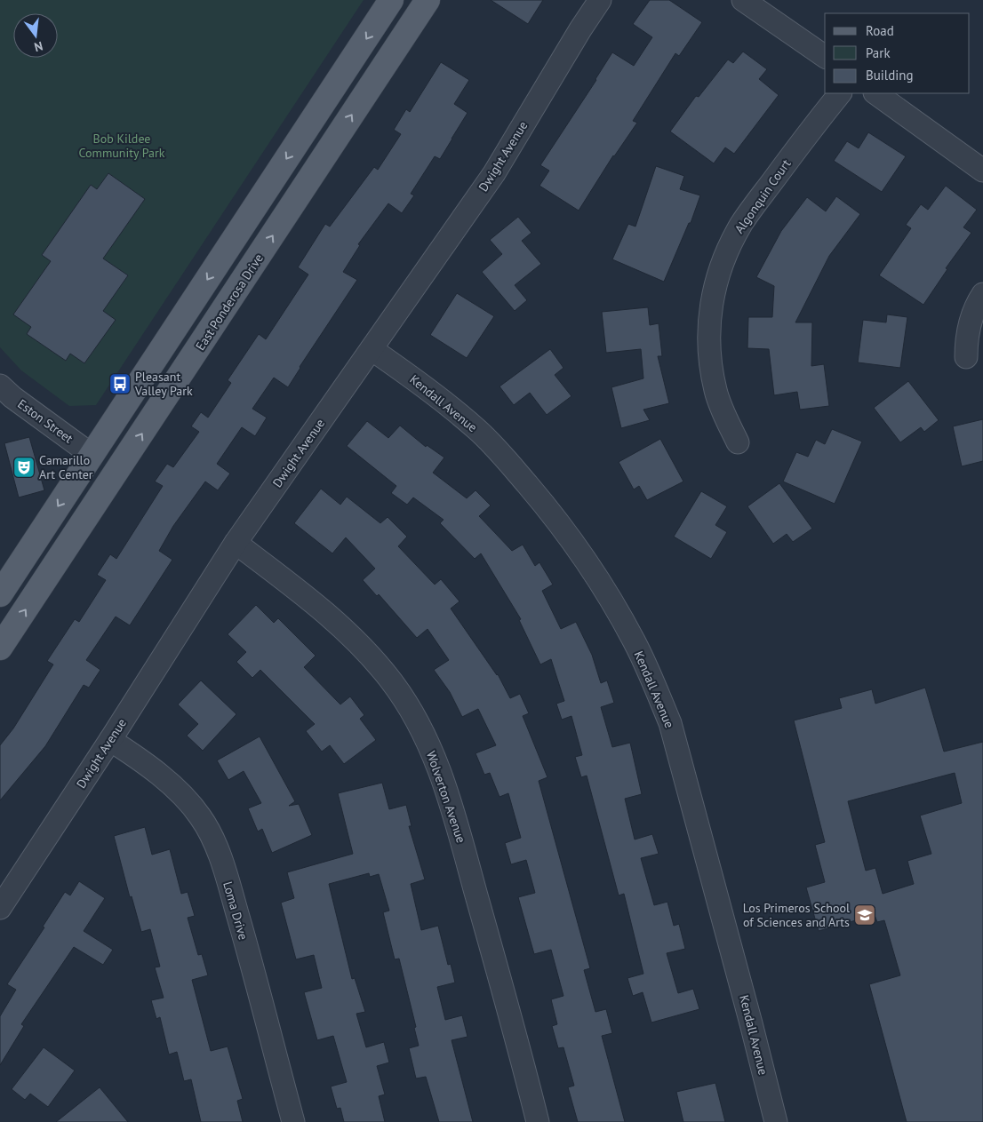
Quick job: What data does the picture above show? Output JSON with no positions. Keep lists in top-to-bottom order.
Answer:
{
  "streets": {
    "main road": ["East Ponderosa Drive"],
    "street": [
      "Dwight Avenue",
      "Algonquin Court",
      "Kendall Avenue",
      "Eston Street",
      "Wolverton Avenue",
      "Loma Drive"
    ]
  },
  "crossings": [
    ["Dwight Avenue", "Kendall Avenue"],
    ["Dwight Avenue", "Wolverton Avenue"],
    ["Dwight Avenue", "Loma Drive"]
  ],
  "parks": ["Bob Kildee Community Park"],
  "places": {
    "bus stop": ["Pleasant Valley Park"],
    "theatre": ["Camarillo Art Center"],
    "school or university": ["Los Primeros School of Sciences and Arts"]
  },
  "legend": ["Road", "Park", "Building"],
  "north": "bottom"
}
